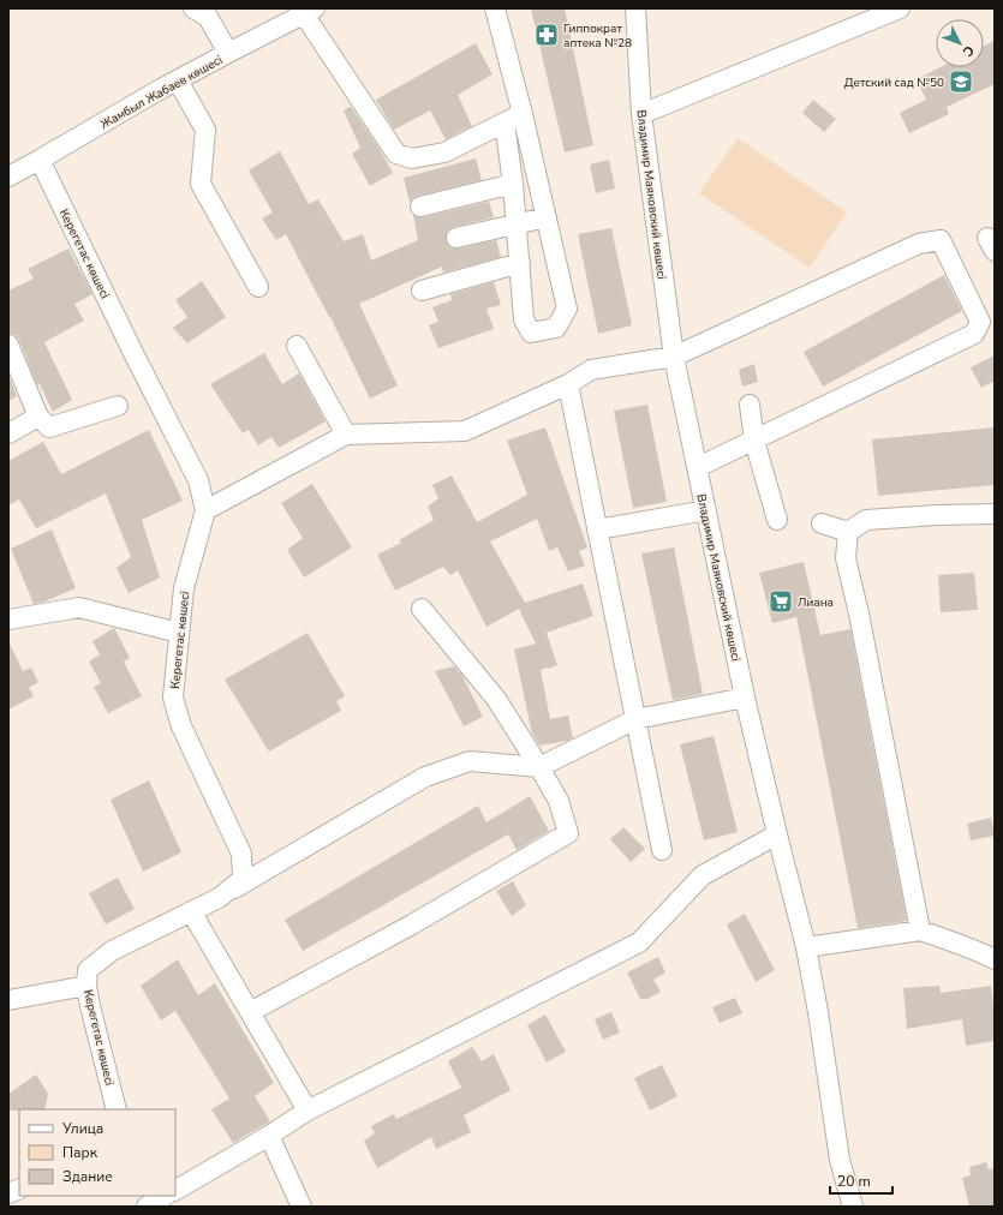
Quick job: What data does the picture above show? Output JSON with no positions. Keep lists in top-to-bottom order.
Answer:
{
  "streets": {
    "street": ["Жамбыл Жабаев көшесі", "Владимир Маяковский көшесі", "Керегетас көшесі"]
  },
  "crossings": [
    ["Жамбыл Жабаев көшесі", "Керегетас көшесі"]
  ],
  "places": {
    "pharmacy": ["Гиппократ аптека №28"],
    "school or university": ["Детский сад №50"],
    "supermarket": ["Лиана"]
  },
  "legend": ["Улица", "Парк", "Здание"],
  "scale_bar": "20 m",
  "north": "bottom right"
}
